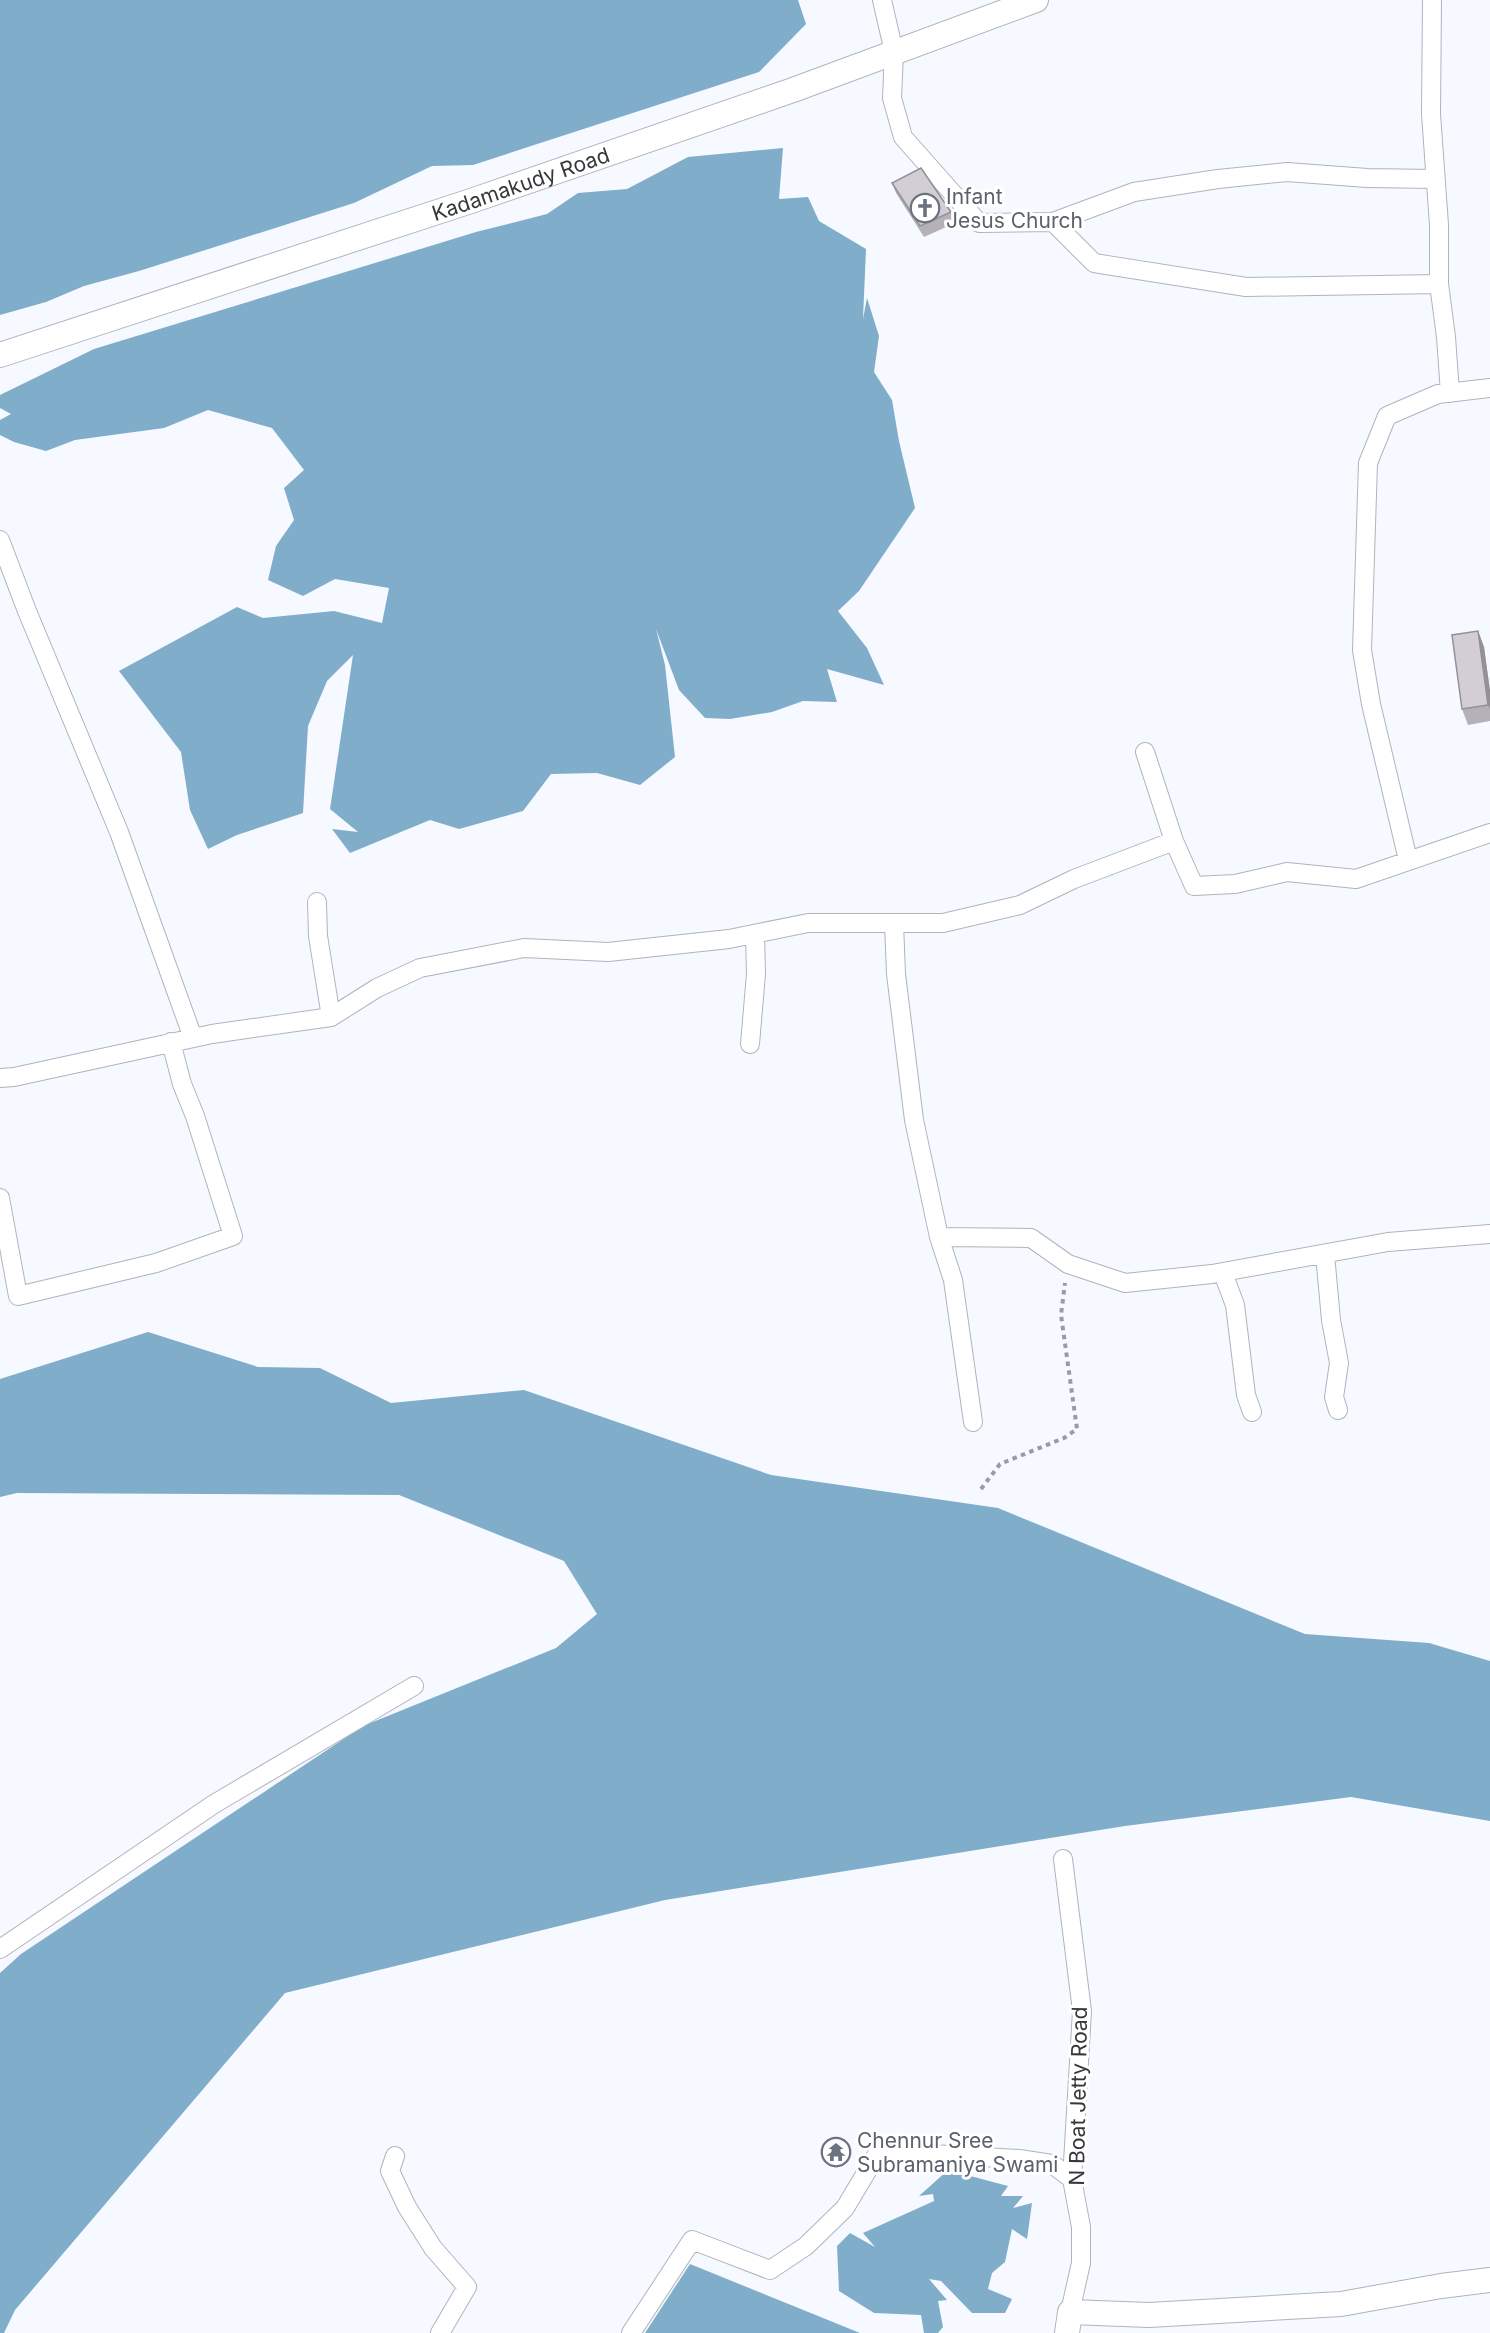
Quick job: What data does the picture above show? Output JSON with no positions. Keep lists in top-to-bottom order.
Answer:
{
  "streets": {
    "street": ["Kadamakudy Road", "N Boat Jetty Road"]
  },
  "places": {
    "church": ["Infant Jesus Church"],
    "temple": ["Chennur Sree Subramaniya Swami"]
  }
}
